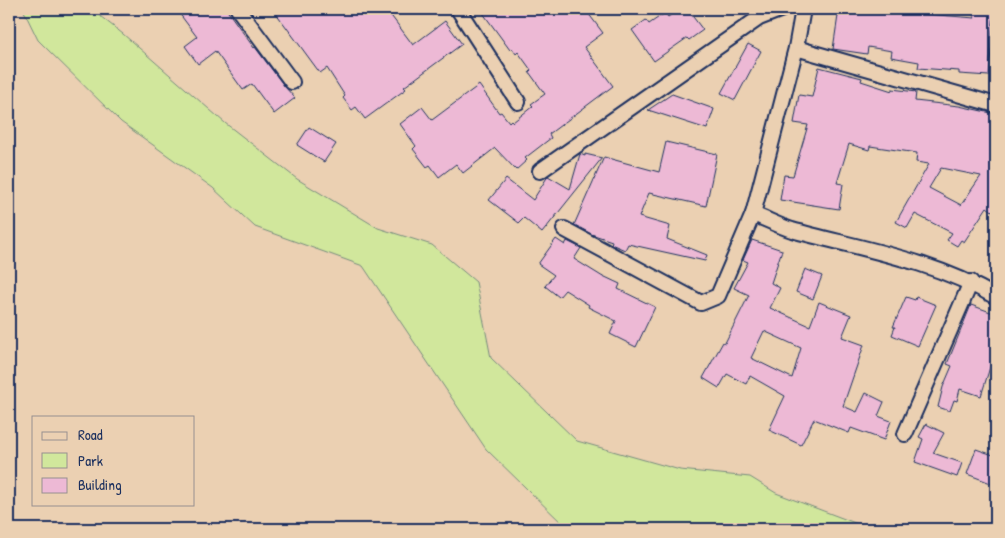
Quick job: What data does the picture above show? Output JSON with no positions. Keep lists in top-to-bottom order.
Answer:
{
  "legend": ["Road", "Park", "Building"]
}
